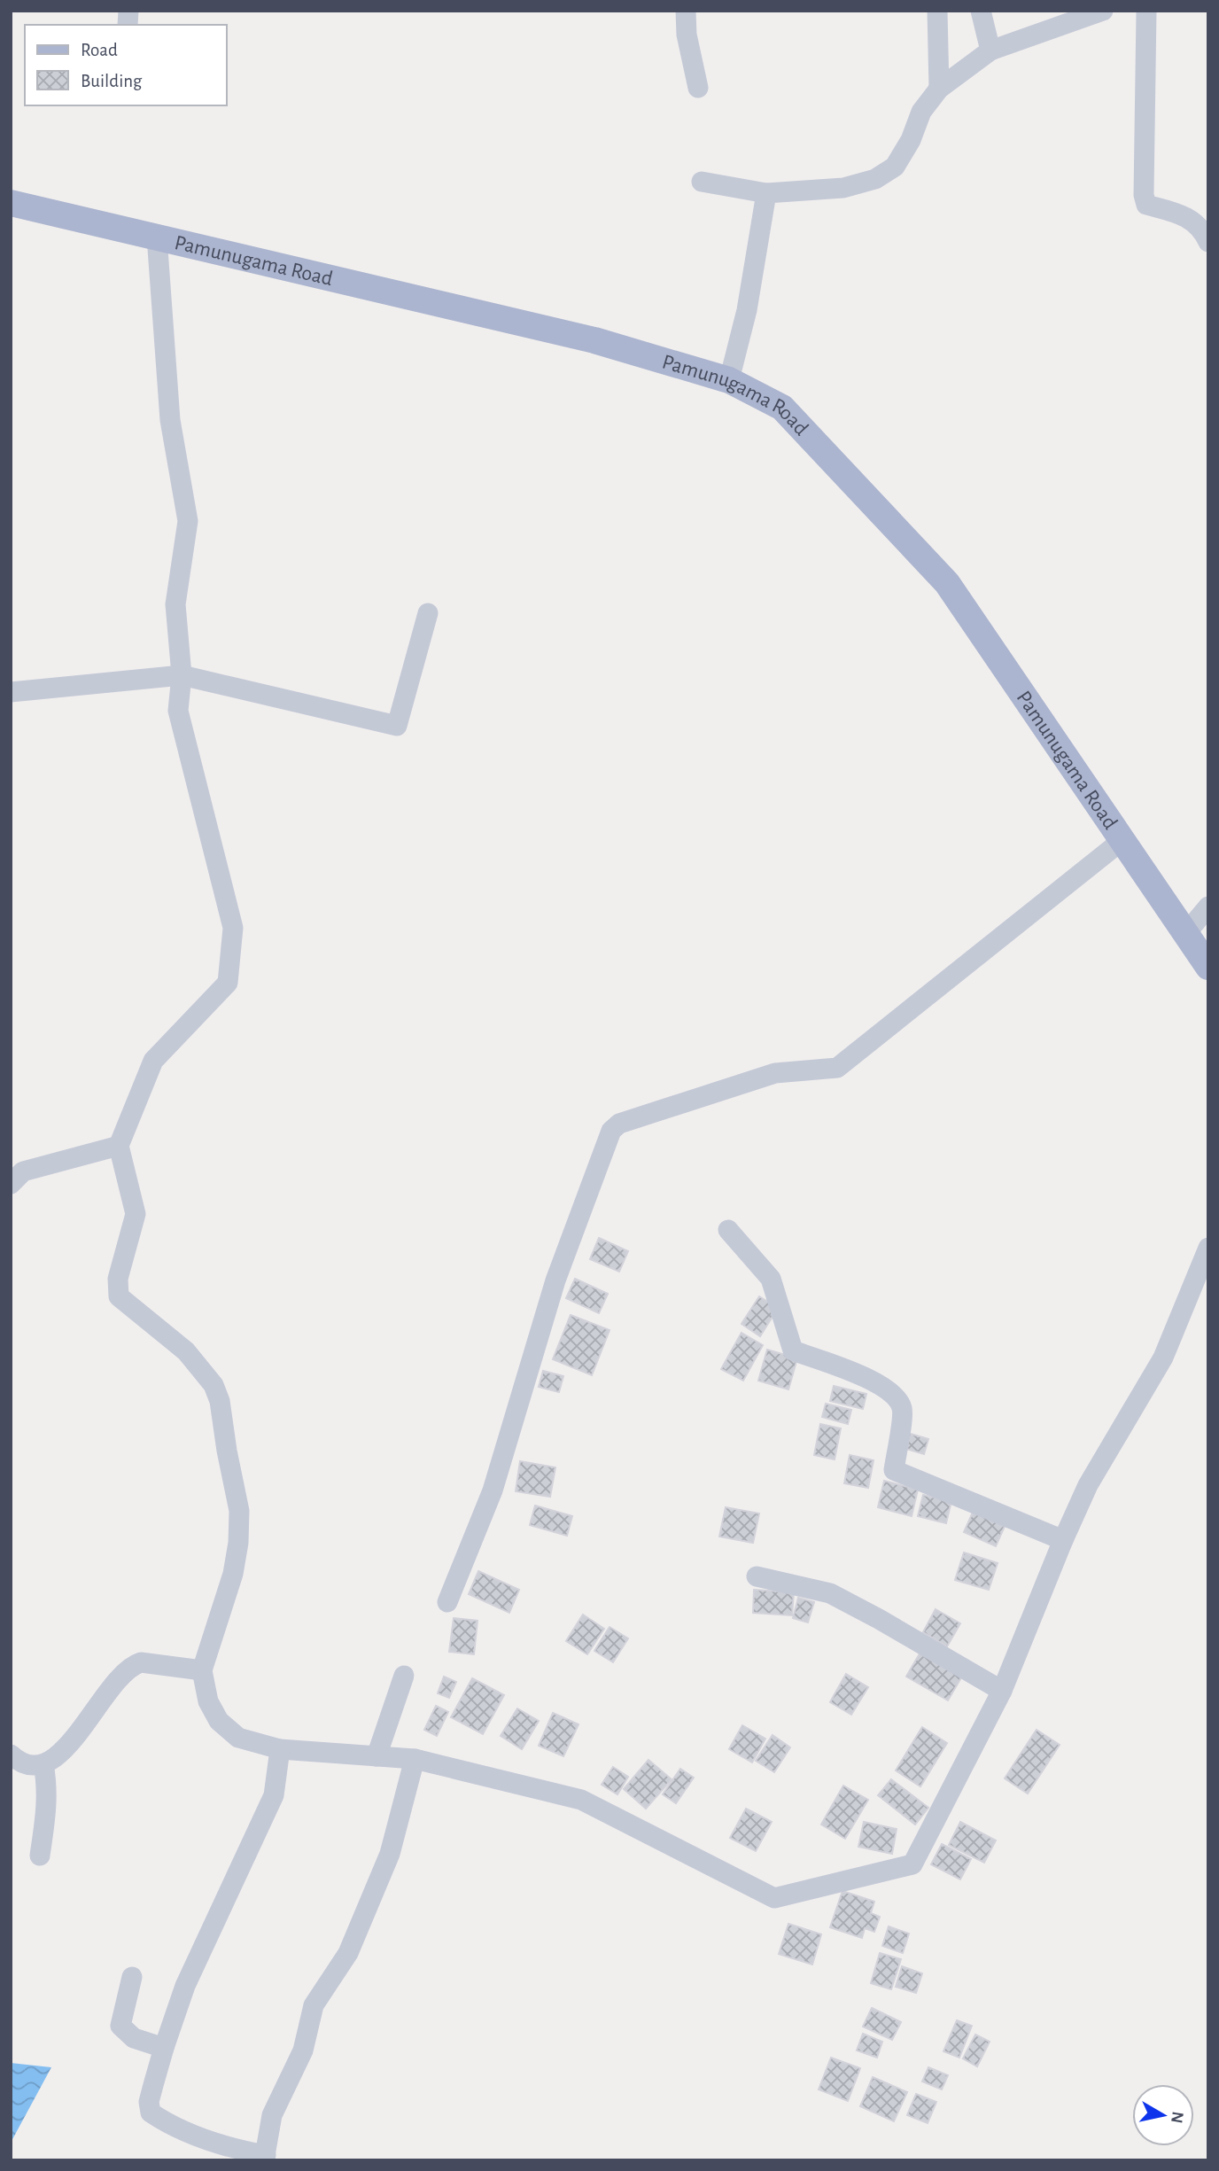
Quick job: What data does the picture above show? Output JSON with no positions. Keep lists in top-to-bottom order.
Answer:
{
  "streets": {
    "main road": ["Pamunugama Road"]
  },
  "legend": ["Road", "Building"],
  "north": "right"
}
